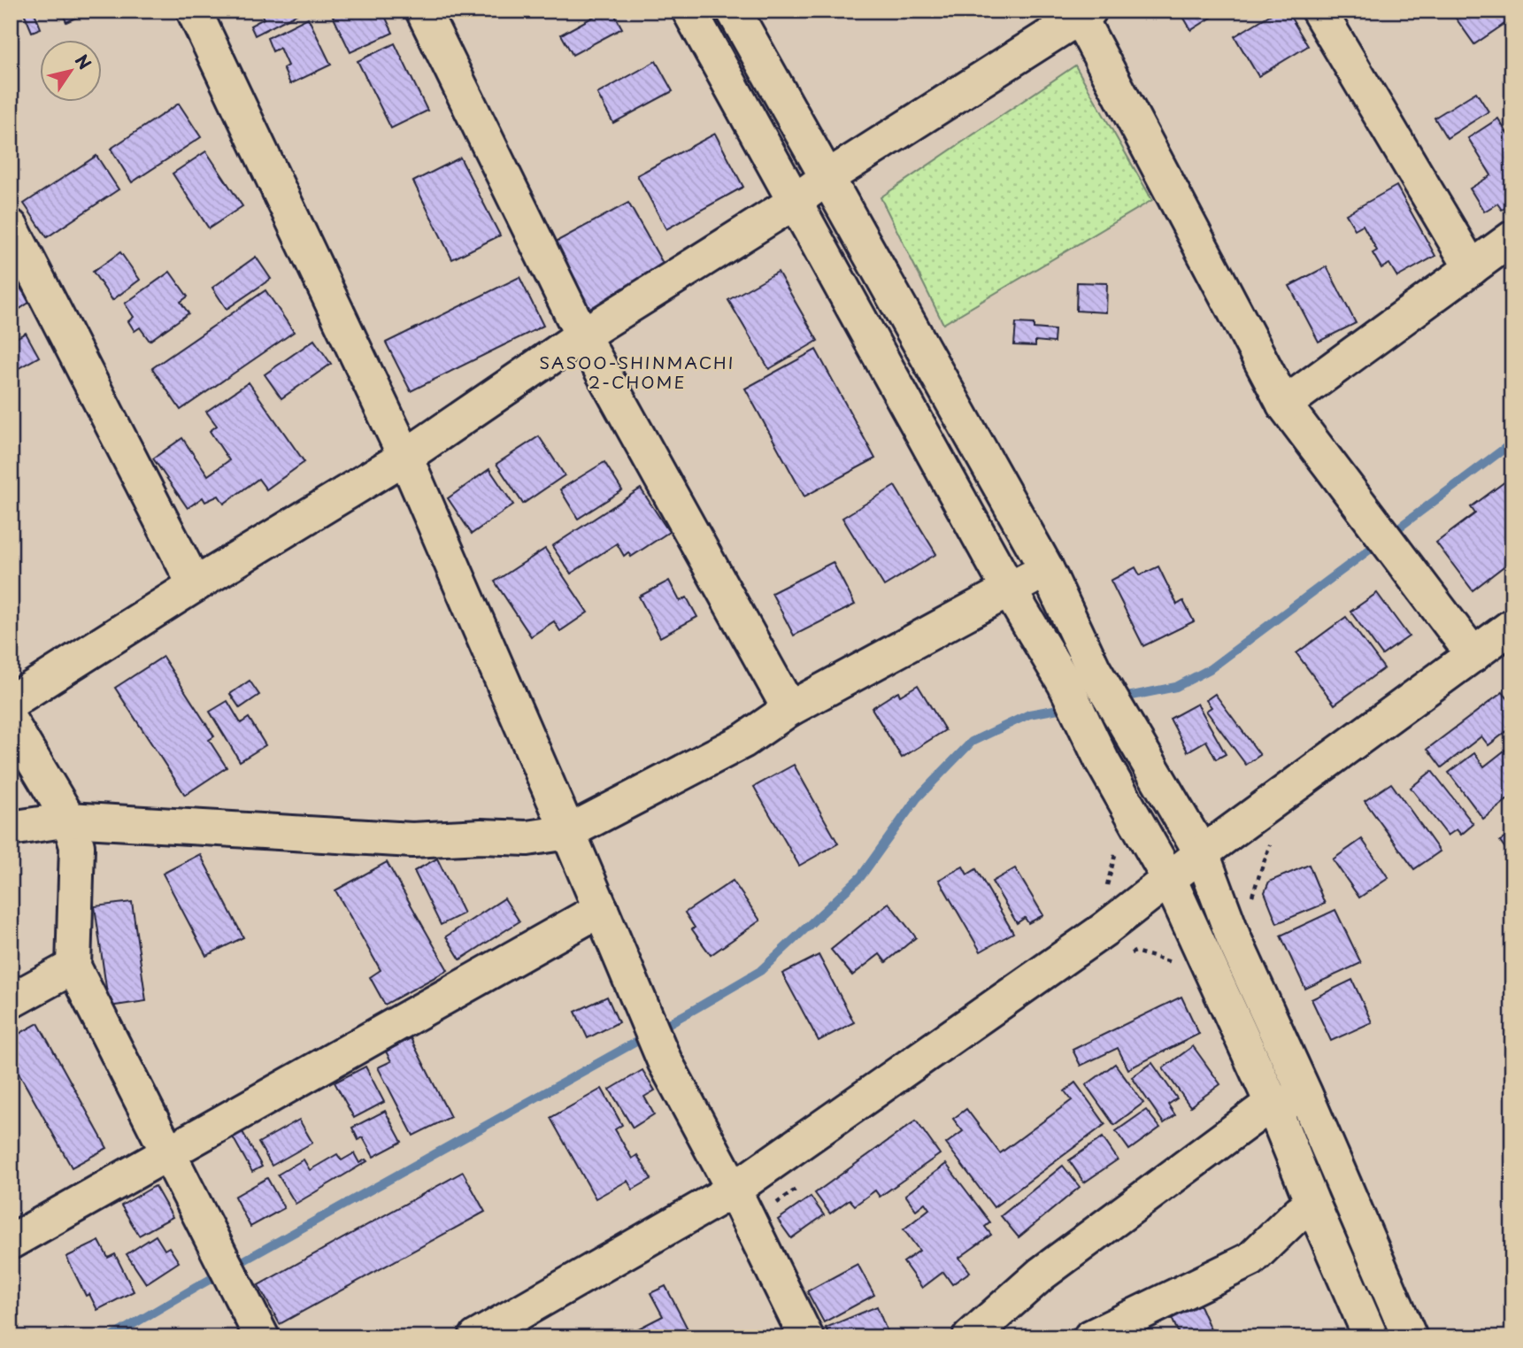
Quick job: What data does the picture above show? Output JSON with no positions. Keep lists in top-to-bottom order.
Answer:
{
  "districts": ["SASOO-SHINMACHI 2-CHOME"],
  "north": "top right"
}
